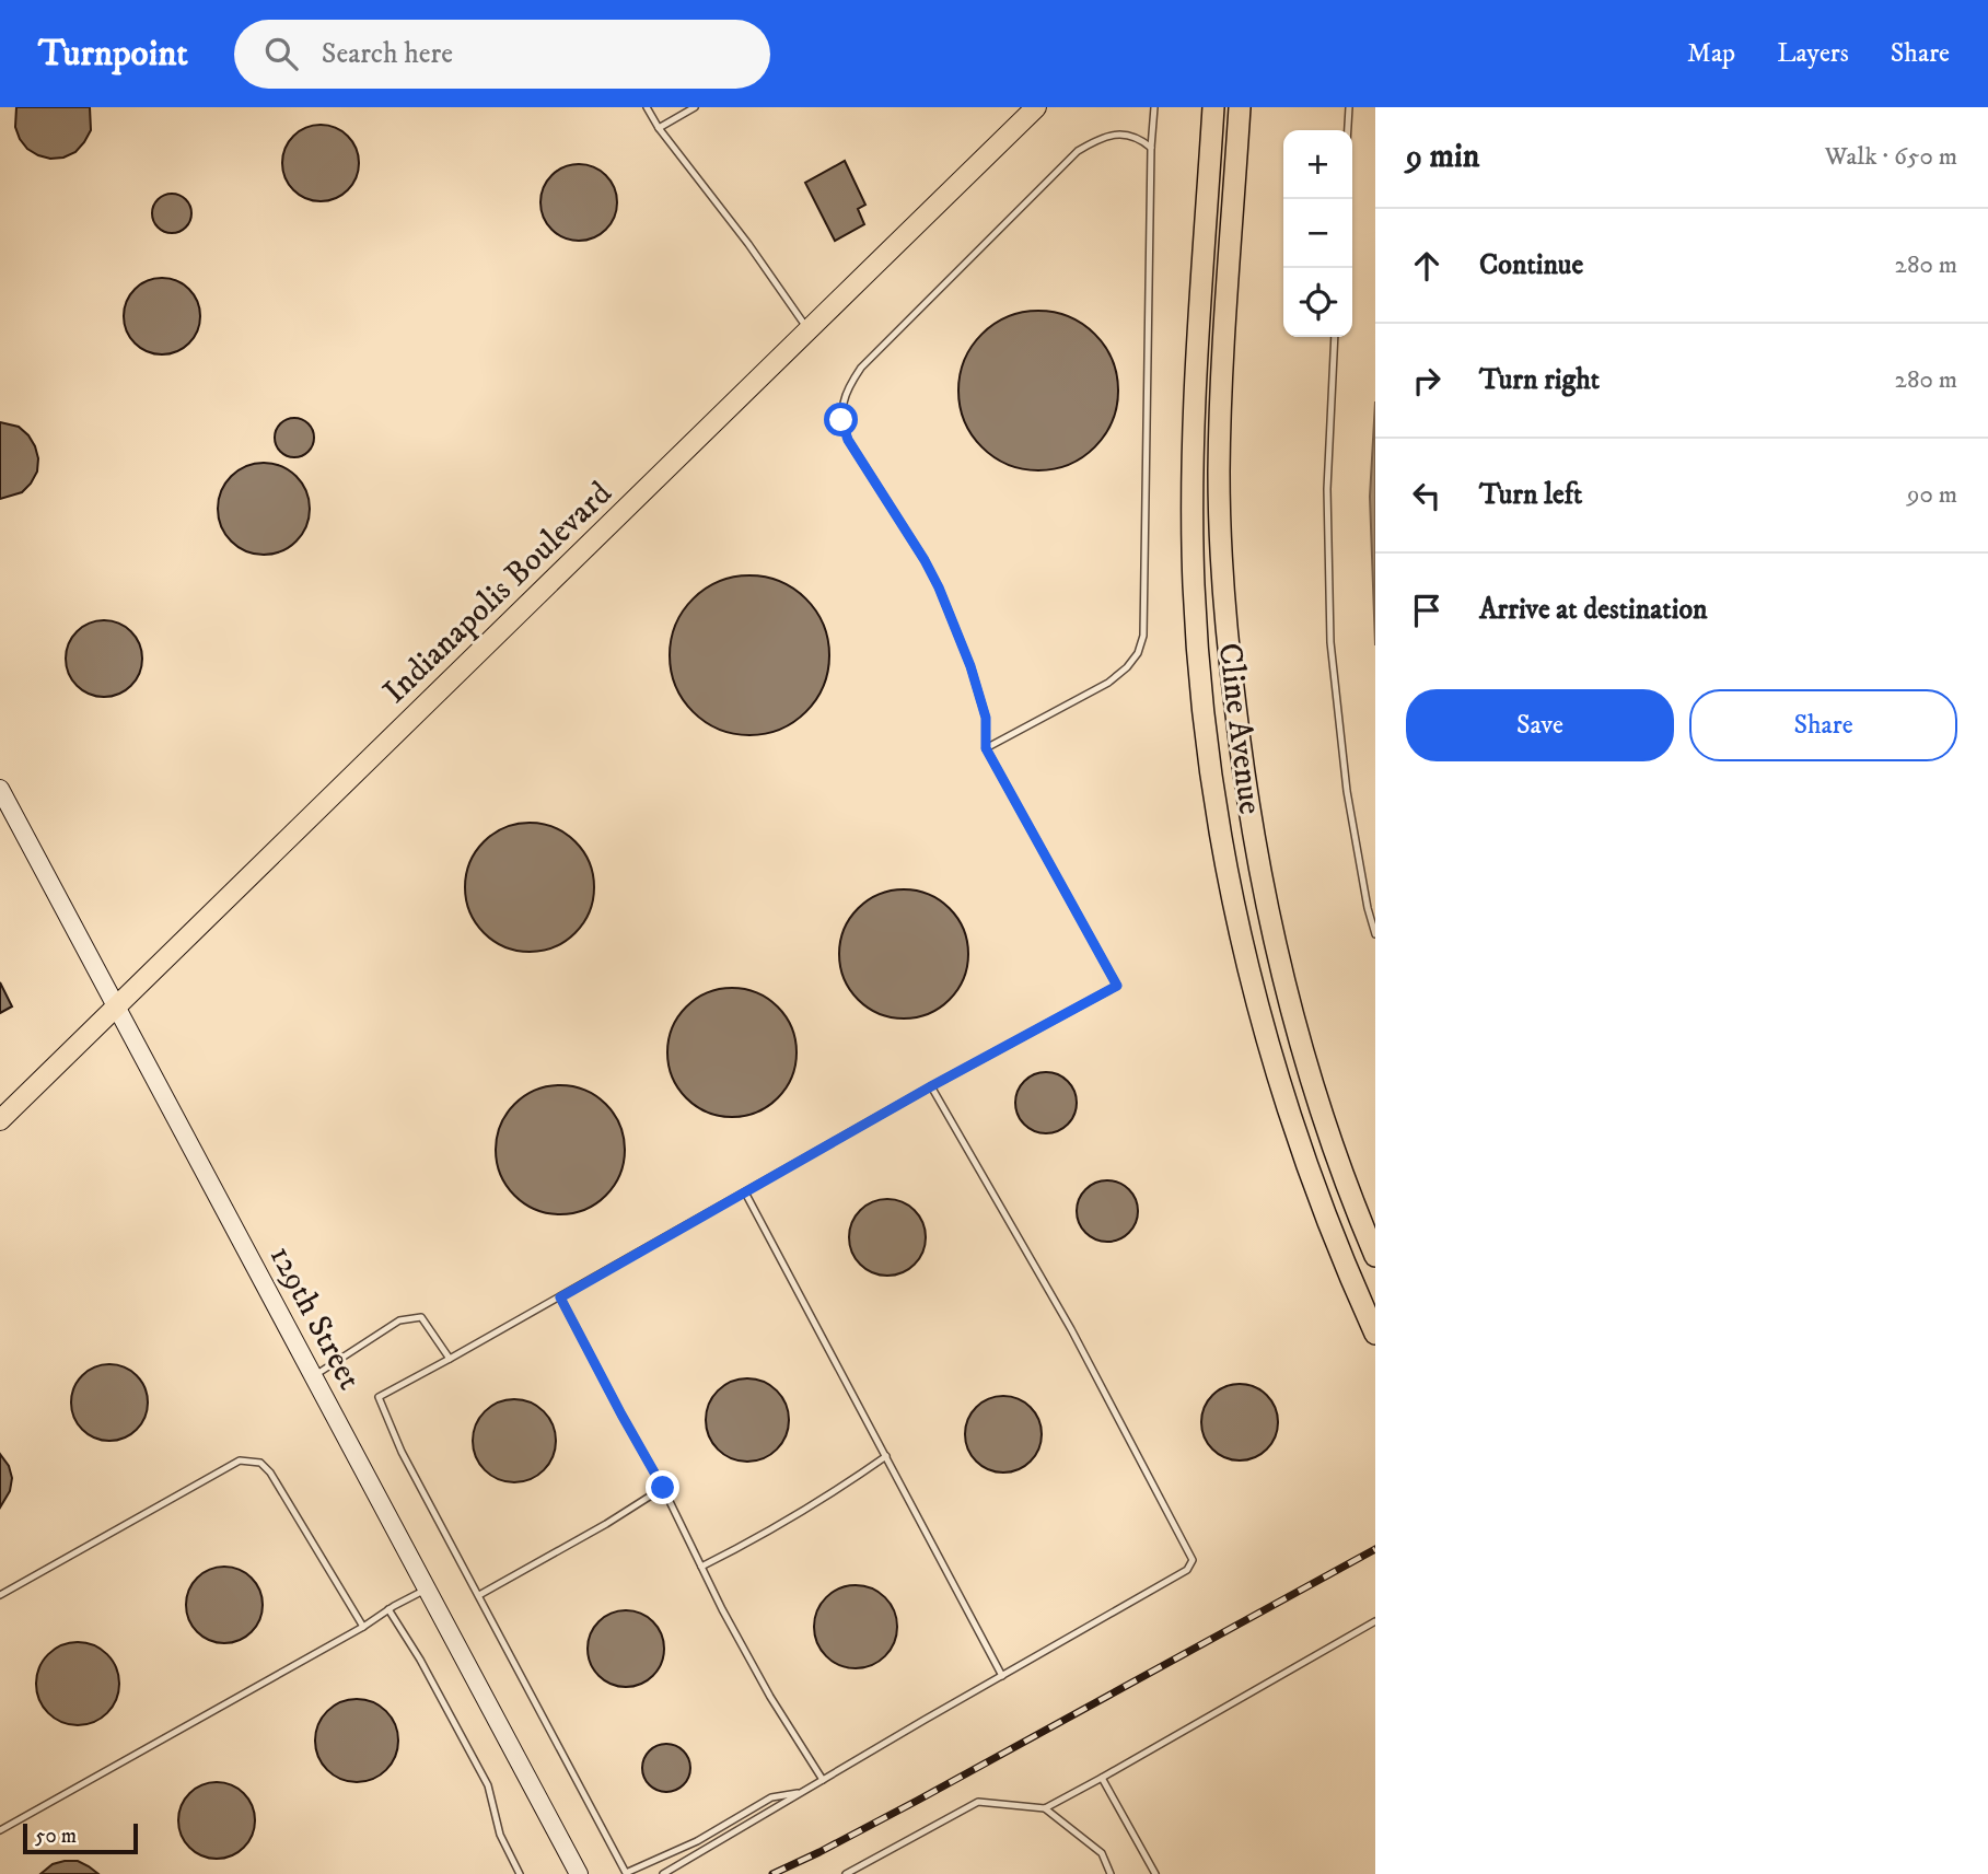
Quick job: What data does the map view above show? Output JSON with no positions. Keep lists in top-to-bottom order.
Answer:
{
  "streets": {
    "highway": ["Cline Avenue"],
    "main road": ["Indianapolis Boulevard", "129th Street"]
  },
  "crossings": [
    ["Indianapolis Boulevard", "129th Street"]
  ],
  "scale_bar": "50 m",
  "page": {
    "header": "Turnpoint",
    "search": "Search here",
    "nav": ["Map", "Layers", "Share"],
    "heading": ["9 min", "Walk · 650 m"],
    "map_buttons": ["+", "−"],
    "list": [
      ["Continue", "280 m"],
      ["Turn right", "280 m"],
      ["Turn left", "90 m"],
      "Arrive at destination"
    ],
    "buttons": ["Save", "Share"],
    "scale": "50 m"
  }
}
